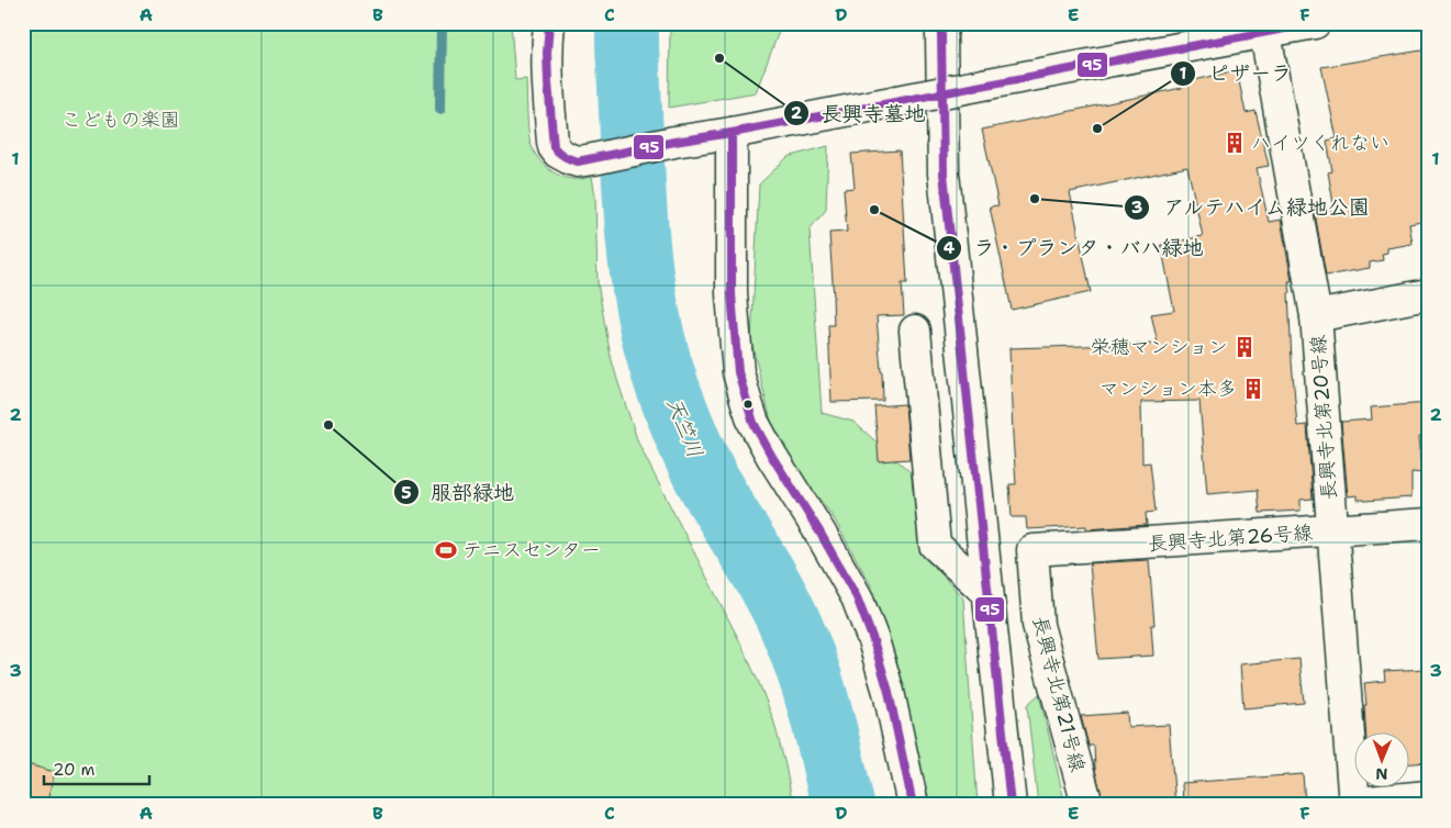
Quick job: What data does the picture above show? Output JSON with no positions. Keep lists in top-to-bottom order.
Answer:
{
  "streets": {
    "street": ["長興寺北第20号線", "長興寺北第26号線", "長興寺北第21号線"]
  },
  "crossings": [
    ["長興寺北第20号線", "長興寺北第26号線"],
    ["長興寺北第26号線", "長興寺北第21号線"]
  ],
  "water": ["天竺川"],
  "parks": ["こどもの楽園"],
  "places": {
    "other": [
      "長興寺墓地",
      "ピザーラ",
      "アルテハイム緑地公園",
      "ラ・プランタ・バハ緑地",
      "服部緑地"
    ],
    "building": ["ハイツくれない", "栄穂マンション", "マンション本多"],
    "sports": ["テニスセンター"]
  },
  "lines": ["transit line 95"],
  "scale_bar": "20 m",
  "north": "bottom",
  "grid": {
    "columns": [
      "A",
      "B",
      "C",
      "D",
      "E",
      "F"
    ],
    "rows": ["1", "2", "3"]
  }
}
